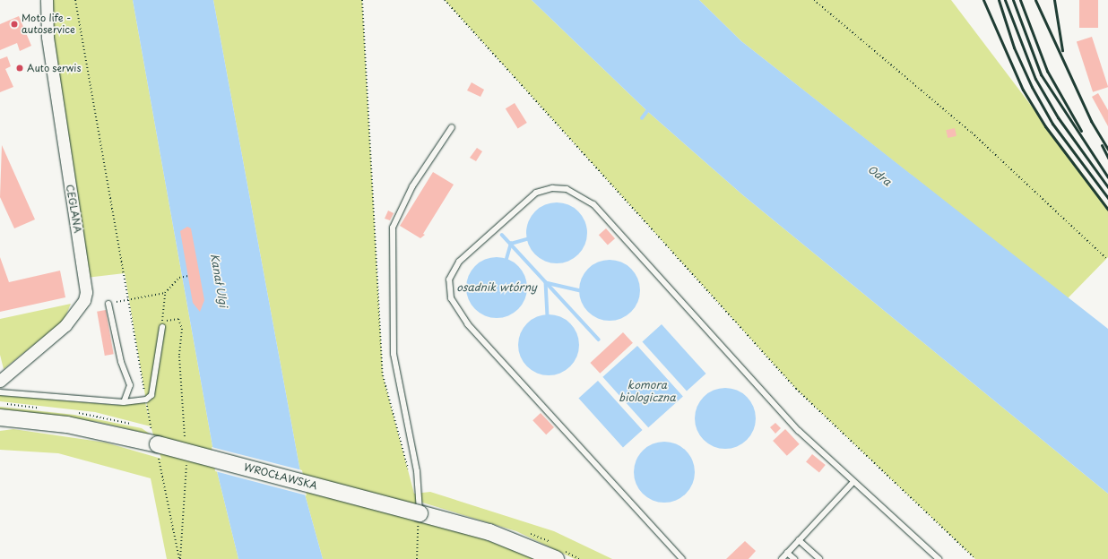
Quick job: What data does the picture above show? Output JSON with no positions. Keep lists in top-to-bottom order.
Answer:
{
  "streets": {
    "main road": ["WROCŁAWSKA"],
    "street": ["CEGLANA"]
  },
  "water": [
    "Odra",
    "Kanał Ulgi",
    "osadnik wtórny",
    "komora biologiczna"
  ],
  "places": ["Moto life - autoservice", "Auto serwis"]
}
